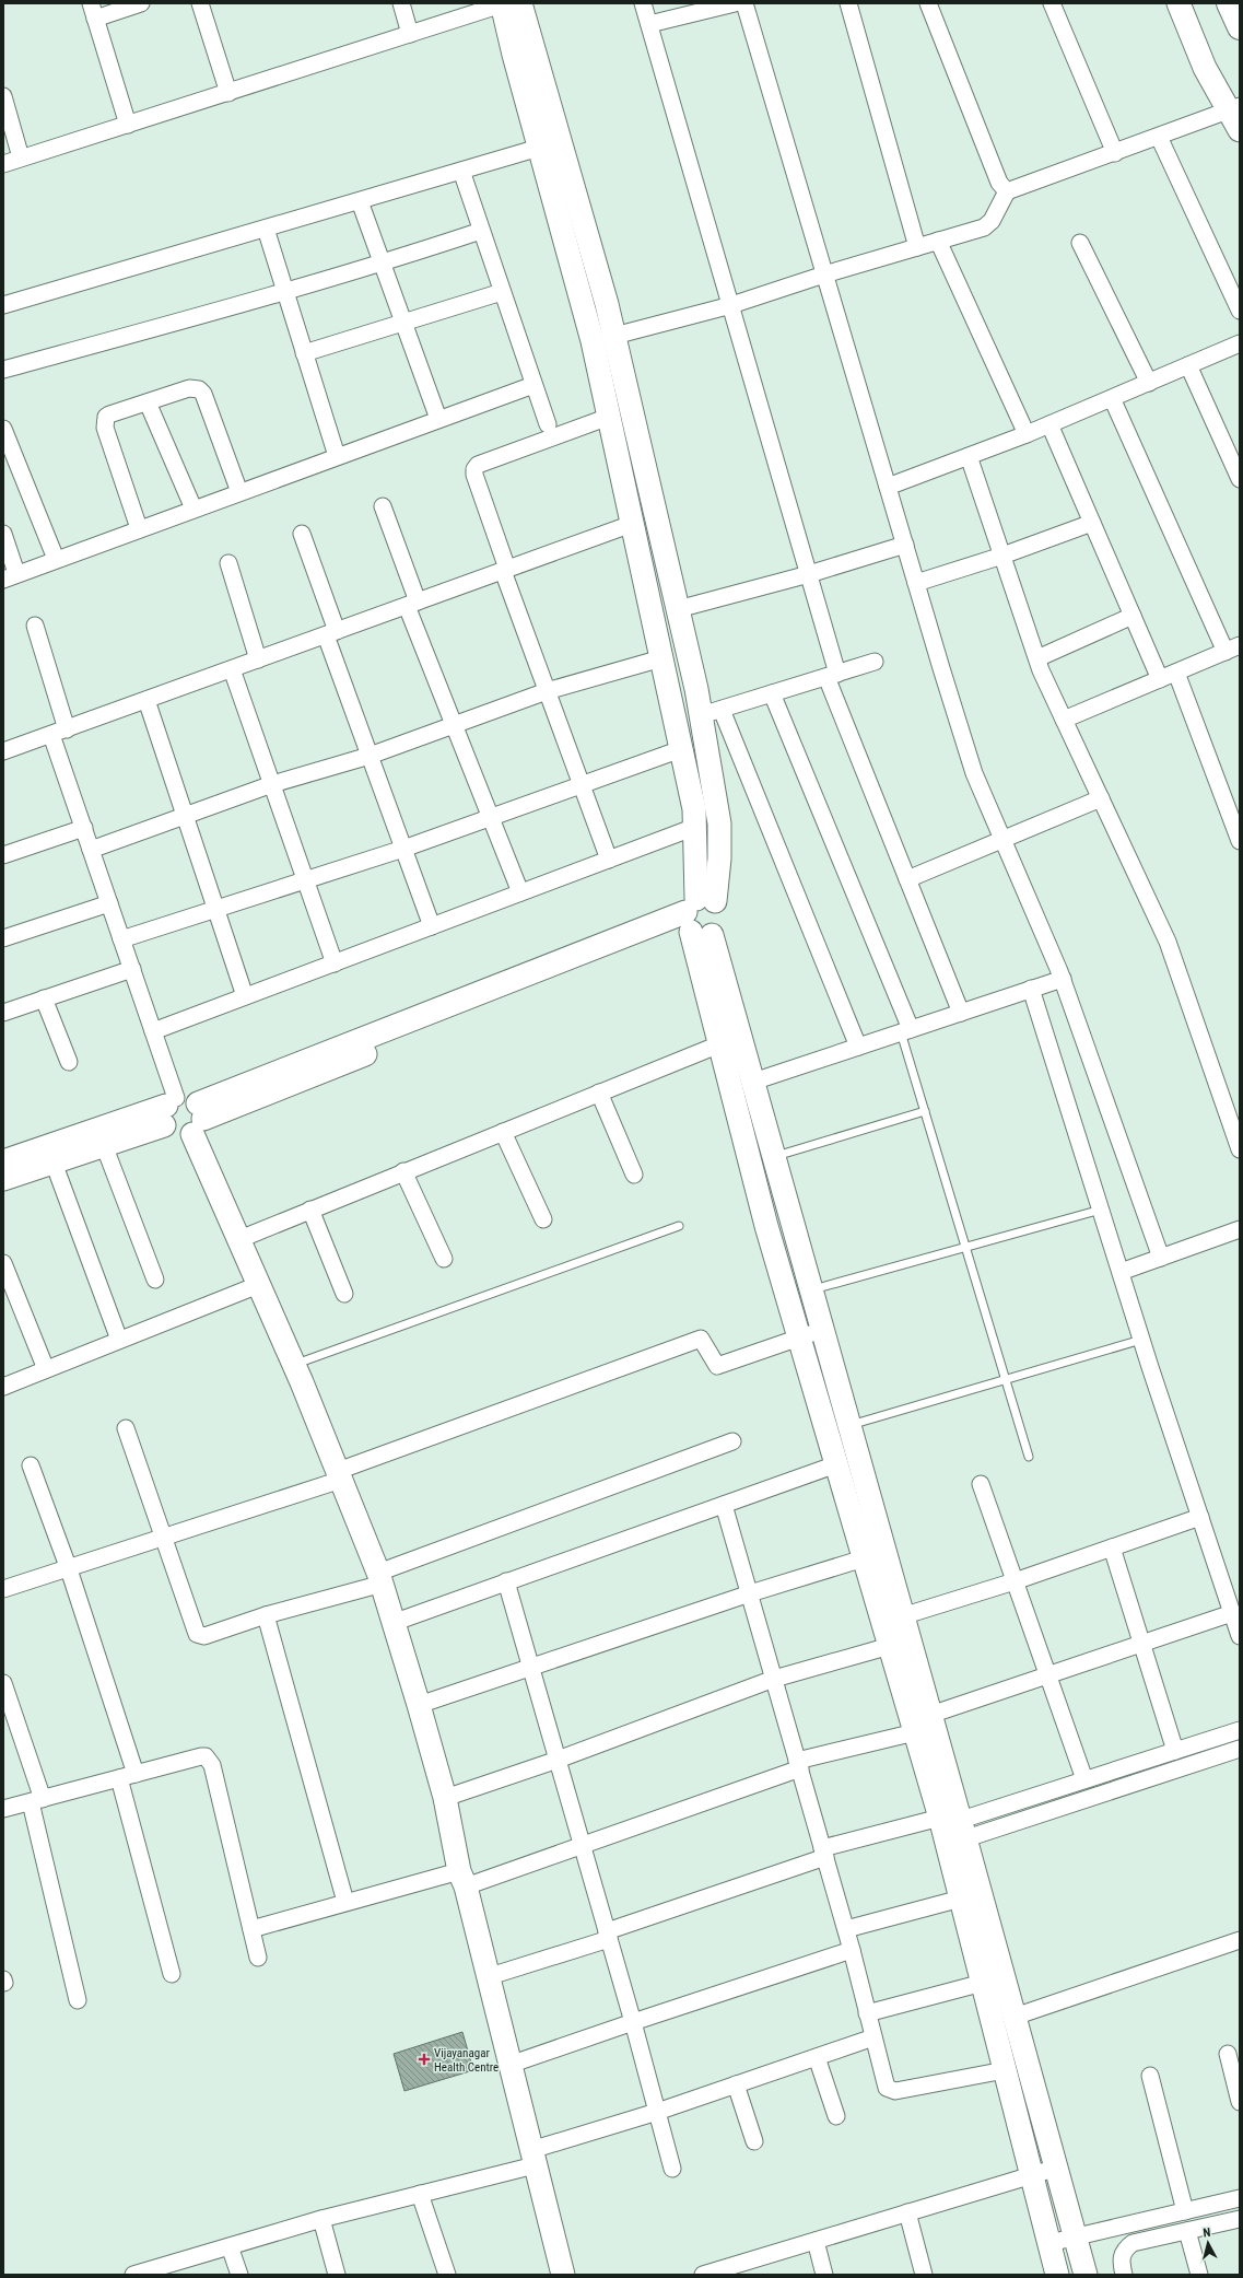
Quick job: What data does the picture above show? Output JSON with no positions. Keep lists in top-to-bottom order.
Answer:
{
  "places": {
    "health": ["Vijayanagar Health Centre"]
  },
  "north": "top"
}
